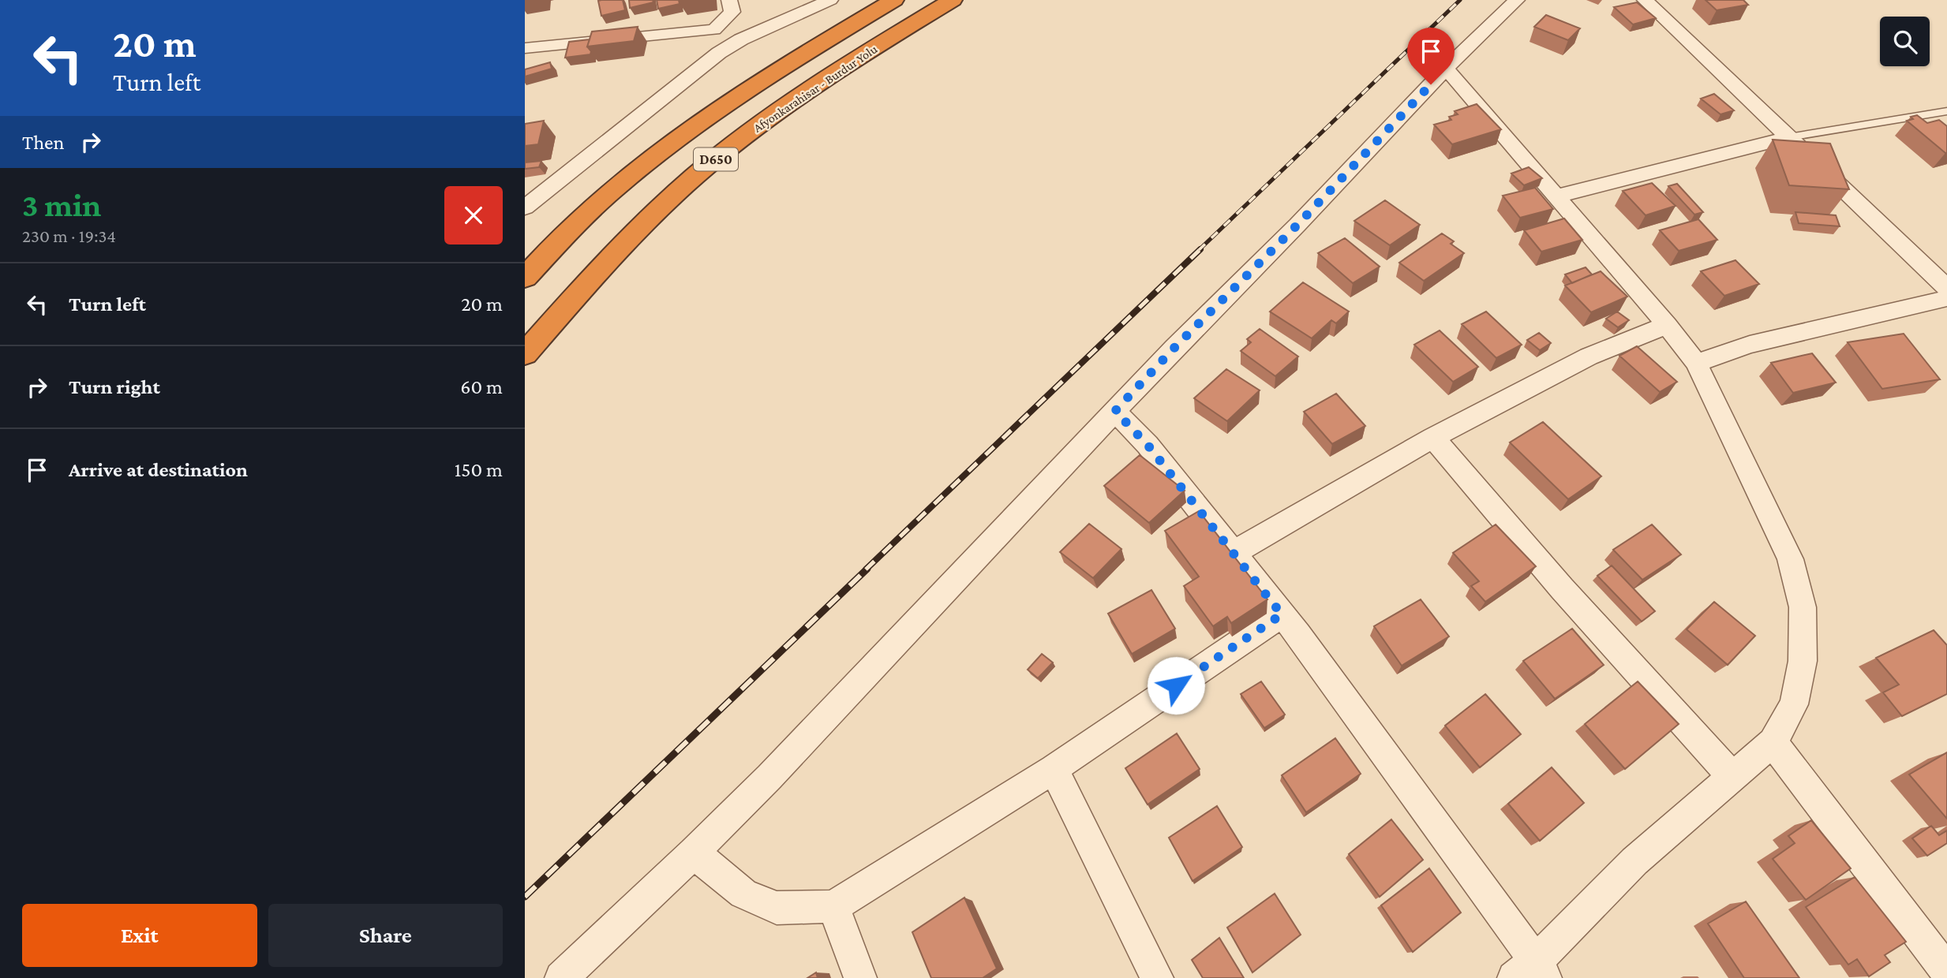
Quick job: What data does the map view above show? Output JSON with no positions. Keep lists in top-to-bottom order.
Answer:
{
  "streets": {
    "highway": ["Afyonkarahisar - Burdur Yolu", "D650"]
  },
  "page": {
    "turn": ["20 m", "Turn left"],
    "then": "Then",
    "heading": ["3 min", "230 m · 19:34"],
    "list": [
      {
        "name": "Turn left",
        "value": "20 m"
      },
      {
        "name": "Turn right",
        "value": "60 m"
      },
      {
        "name": "Arrive at destination",
        "value": "150 m"
      }
    ],
    "buttons": ["Exit", "Share"]
  }
}
